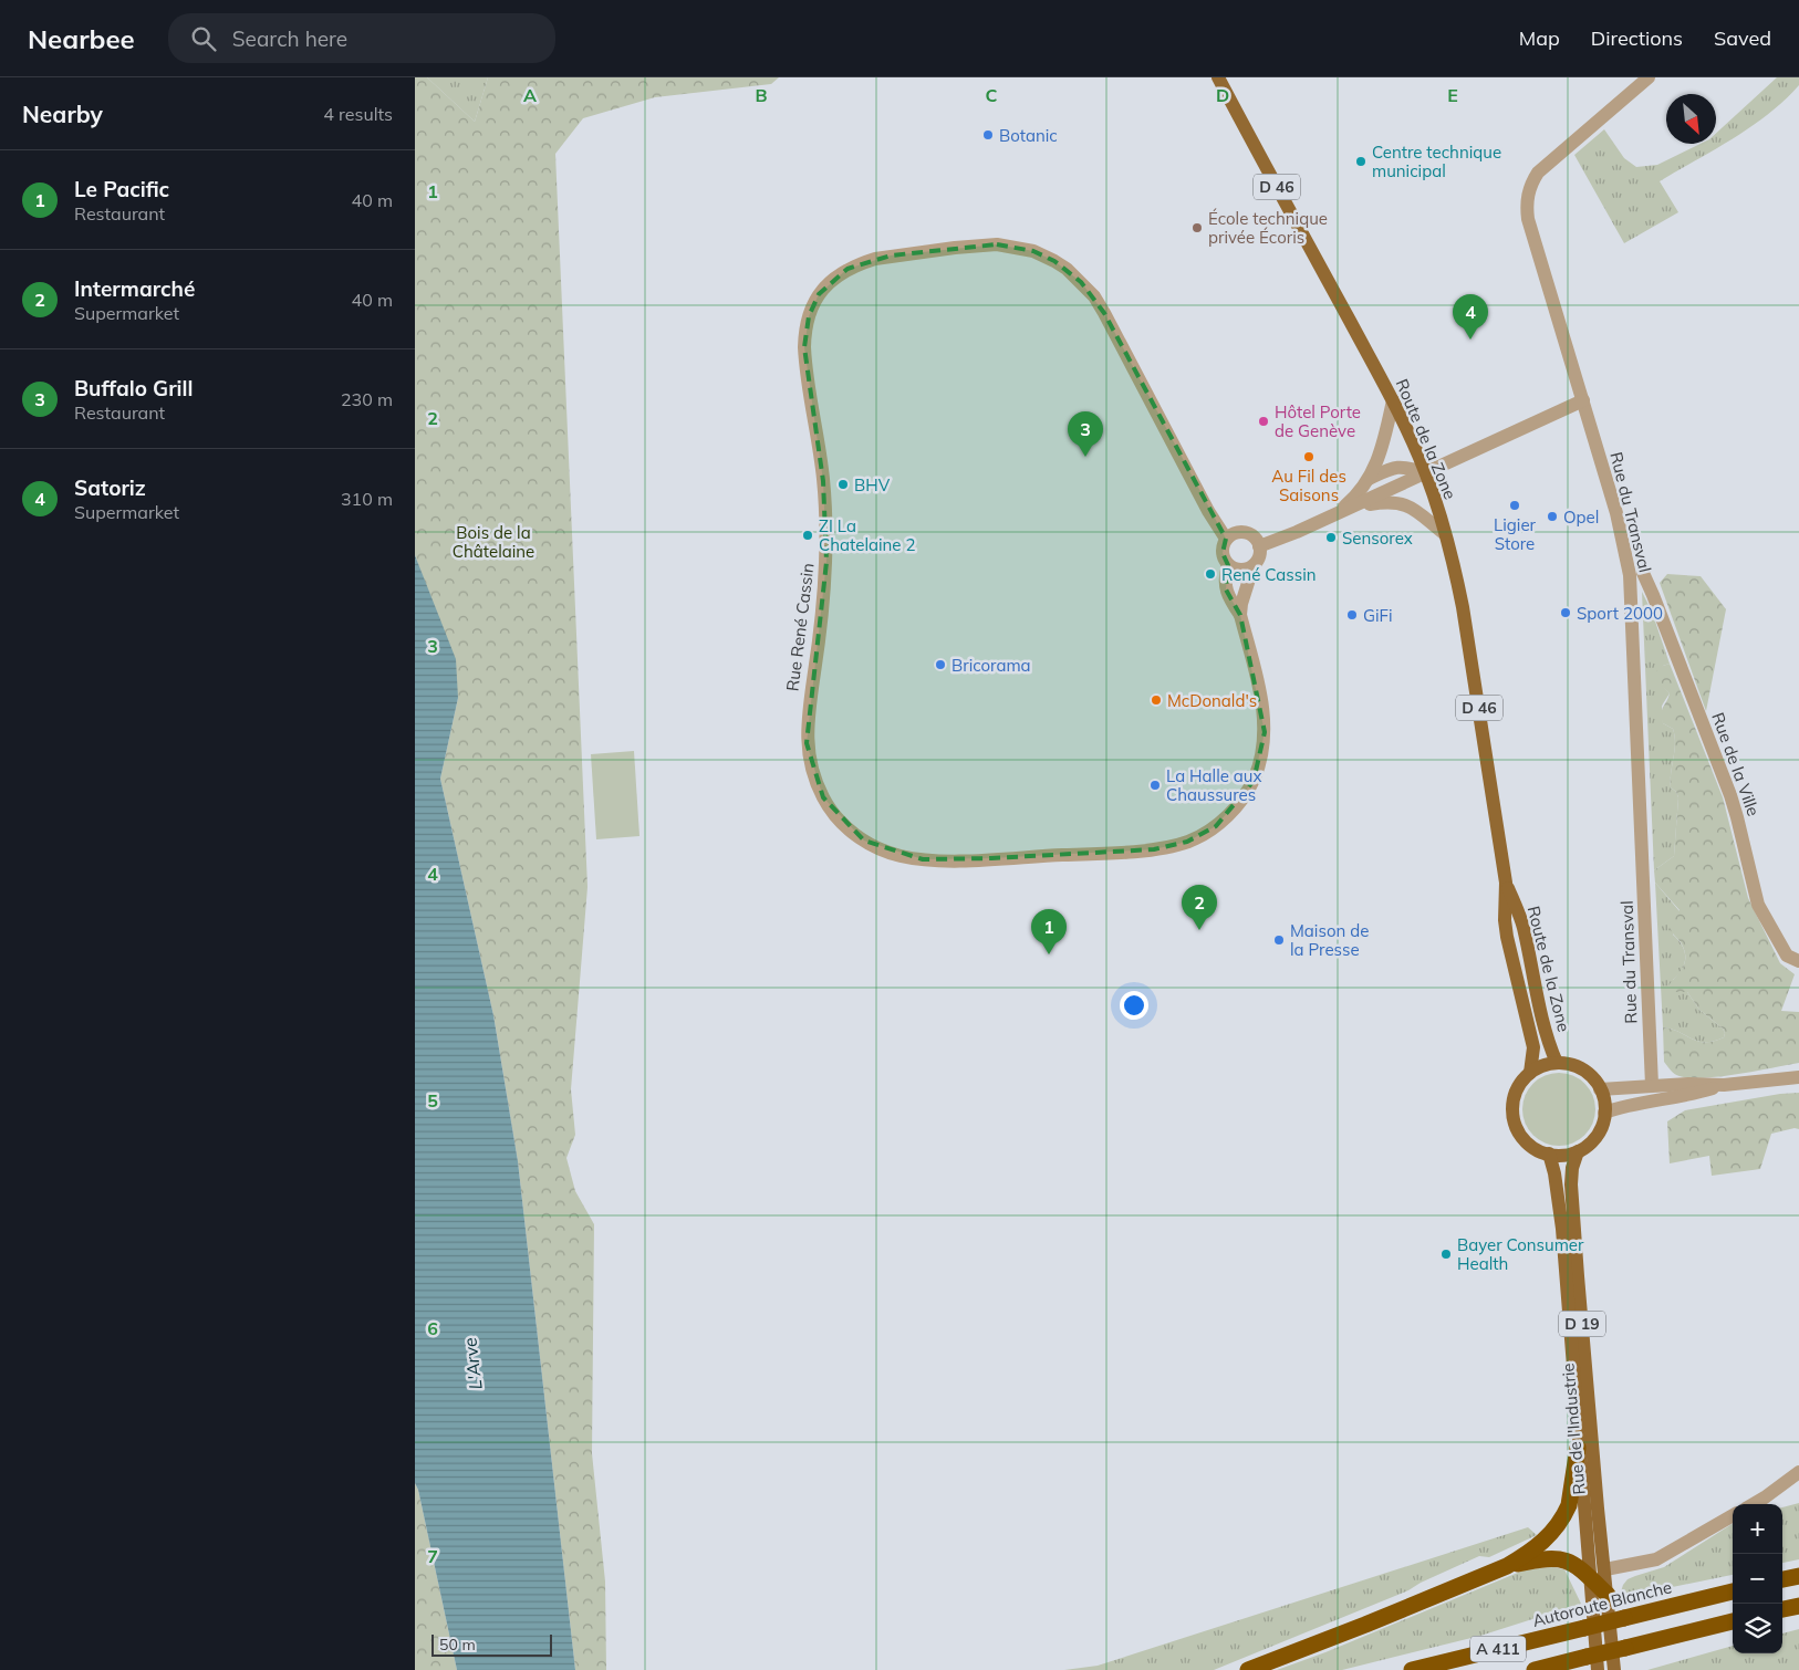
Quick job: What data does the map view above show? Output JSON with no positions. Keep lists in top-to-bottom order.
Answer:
{
  "streets": {
    "highway": ["Autoroute Blanche", "A 411"],
    "main road": [
      "D 46",
      "Route de la Zone",
      "D 19",
      "Rue de l'Industrie"
    ],
    "street": ["Rue du Transval", "Rue René Cassin", "Rue de la Ville"]
  },
  "crossings": [
    ["Route de la Zone", "Rue de l'Industrie"],
    ["Rue de l'Industrie", "A 411"]
  ],
  "water": ["L'Arve"],
  "parks": ["Bois de la Châtelaine"],
  "places": [
    "Botanic",
    "Centre technique municipal",
    "École technique privée Écoris",
    "Hôtel Porte de Genève",
    "Au Fil des Saisons",
    "BHV",
    "Ligier Store",
    "Opel",
    "ZI La Chatelaine 2",
    "Sensorex",
    "René Cassin",
    "Sport 2000",
    "GiFi",
    "Bricorama",
    "McDonald's",
    "La Halle aux Chaussures",
    "Maison de la Presse",
    "Bayer Consumer Health"
  ],
  "scale_bar": "50 m",
  "north": "bottom right",
  "page": {
    "header": "Nearbee",
    "search": "Search here",
    "nav": ["Map", "Directions", "Saved"],
    "heading": ["Nearby", "4 results"],
    "list": [
      {
        "mark": "1",
        "name": "Le Pacific",
        "note": "Restaurant",
        "value": "40 m"
      },
      {
        "mark": "2",
        "name": "Intermarché",
        "note": "Supermarket",
        "value": "40 m"
      },
      {
        "mark": "3",
        "name": "Buffalo Grill",
        "note": "Restaurant",
        "value": "230 m"
      },
      {
        "mark": "4",
        "name": "Satoriz",
        "note": "Supermarket",
        "value": "310 m"
      }
    ],
    "pins": [
      "4",
      "3",
      "2",
      "1"
    ],
    "map_buttons": ["+", "−"],
    "scale": "50 m"
  },
  "grid": {
    "columns": [
      "A",
      "B",
      "C",
      "D",
      "E"
    ],
    "rows": [
      "1",
      "2",
      "3",
      "4",
      "5",
      "6",
      "7"
    ]
  }
}
